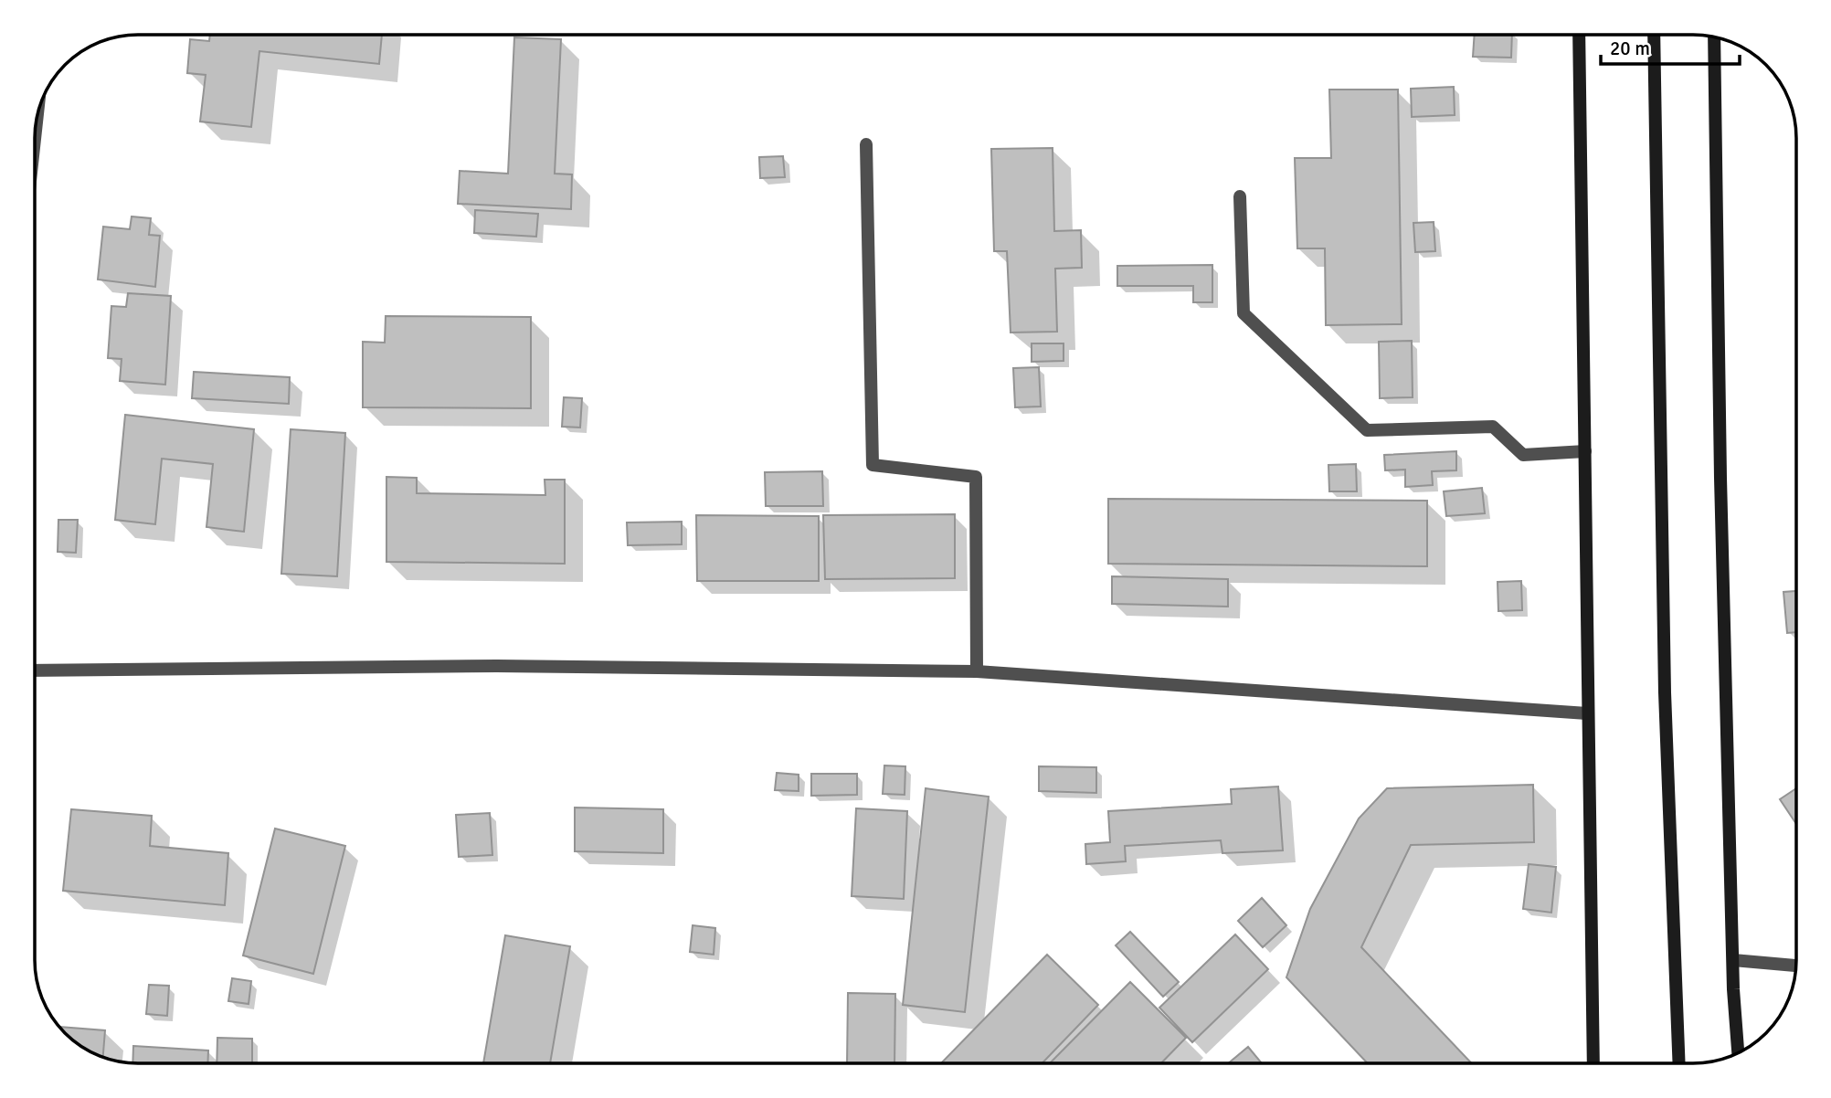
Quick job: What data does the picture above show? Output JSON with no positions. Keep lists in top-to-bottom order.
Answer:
{
  "scale_bar": "20 m"
}
